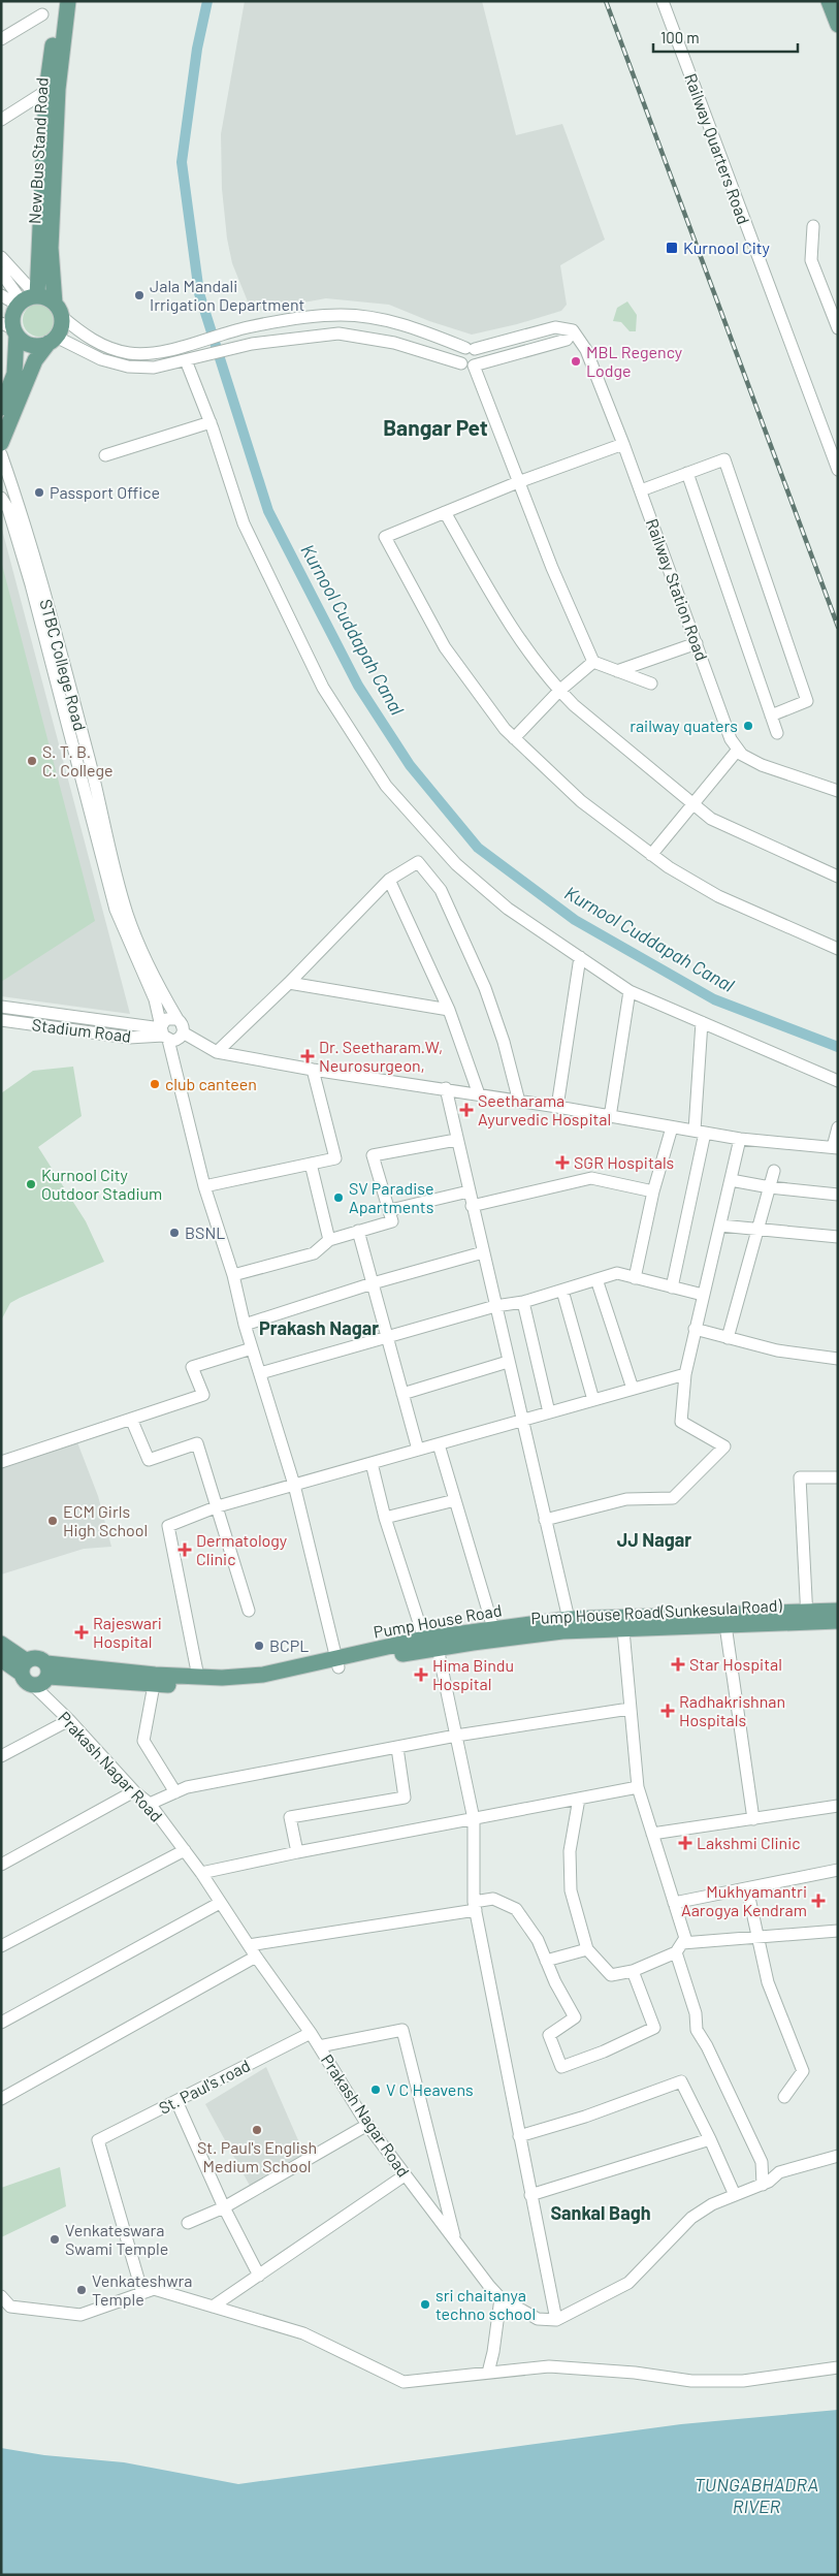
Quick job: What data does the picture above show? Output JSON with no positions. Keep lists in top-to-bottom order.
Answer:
{
  "streets": {
    "main road": ["New Bus Stand Road", "Pump House Road(Sunkesula Road)", "Pump House Road"],
    "street": [
      "Railway Quarters Road",
      "Railway Station Road",
      "STBC College Road",
      "Stadium Road",
      "Prakash Nagar Road",
      "St. Paul's road"
    ]
  },
  "crossings": [
    ["STBC College Road", "Stadium Road"],
    ["STBC College Road", "Pump House Road(Sunkesula Road)"],
    ["STBC College Road", "Pump House Road"],
    ["Pump House Road(Sunkesula Road)", "Pump House Road"],
    ["Pump House Road(Sunkesula Road)", "Prakash Nagar Road"],
    ["Pump House Road", "Prakash Nagar Road"],
    ["Prakash Nagar Road", "St. Paul's road"]
  ],
  "districts": [
    "Bangar Pet",
    "Prakash Nagar",
    "JJ Nagar",
    "Sankal Bagh"
  ],
  "water": ["Kurnool Cuddapah Canal", "TUNGABHADRA RIVER"],
  "places": {
    "transit": ["Kurnool City"],
    "other": [
      "Jala Mandali Irrigation Department",
      "MBL Regency Lodge",
      "Passport Office",
      "railway quaters",
      "S. T. B. C. College",
      "club canteen",
      "Kurnool City Outdoor Stadium",
      "SV Paradise Apartments",
      "BSNL",
      "ECM Girls High School",
      "BCPL",
      "V C Heavens",
      "St. Paul's English Medium School",
      "Venkateswara Swami Temple",
      "Venkateshwra Temple",
      "sri chaitanya techno school"
    ],
    "health": [
      "Dr. Seetharam.W, Neurosurgeon,",
      "Seetharama Ayurvedic Hospital",
      "SGR Hospitals",
      "Dermatology Clinic",
      "Rajeswari Hospital",
      "Star Hospital",
      "Hima Bindu Hospital",
      "Radhakrishnan Hospitals",
      "Lakshmi Clinic",
      "Mukhyamantri Aarogya Kendram"
    ]
  },
  "scale_bar": "100 m"
}
